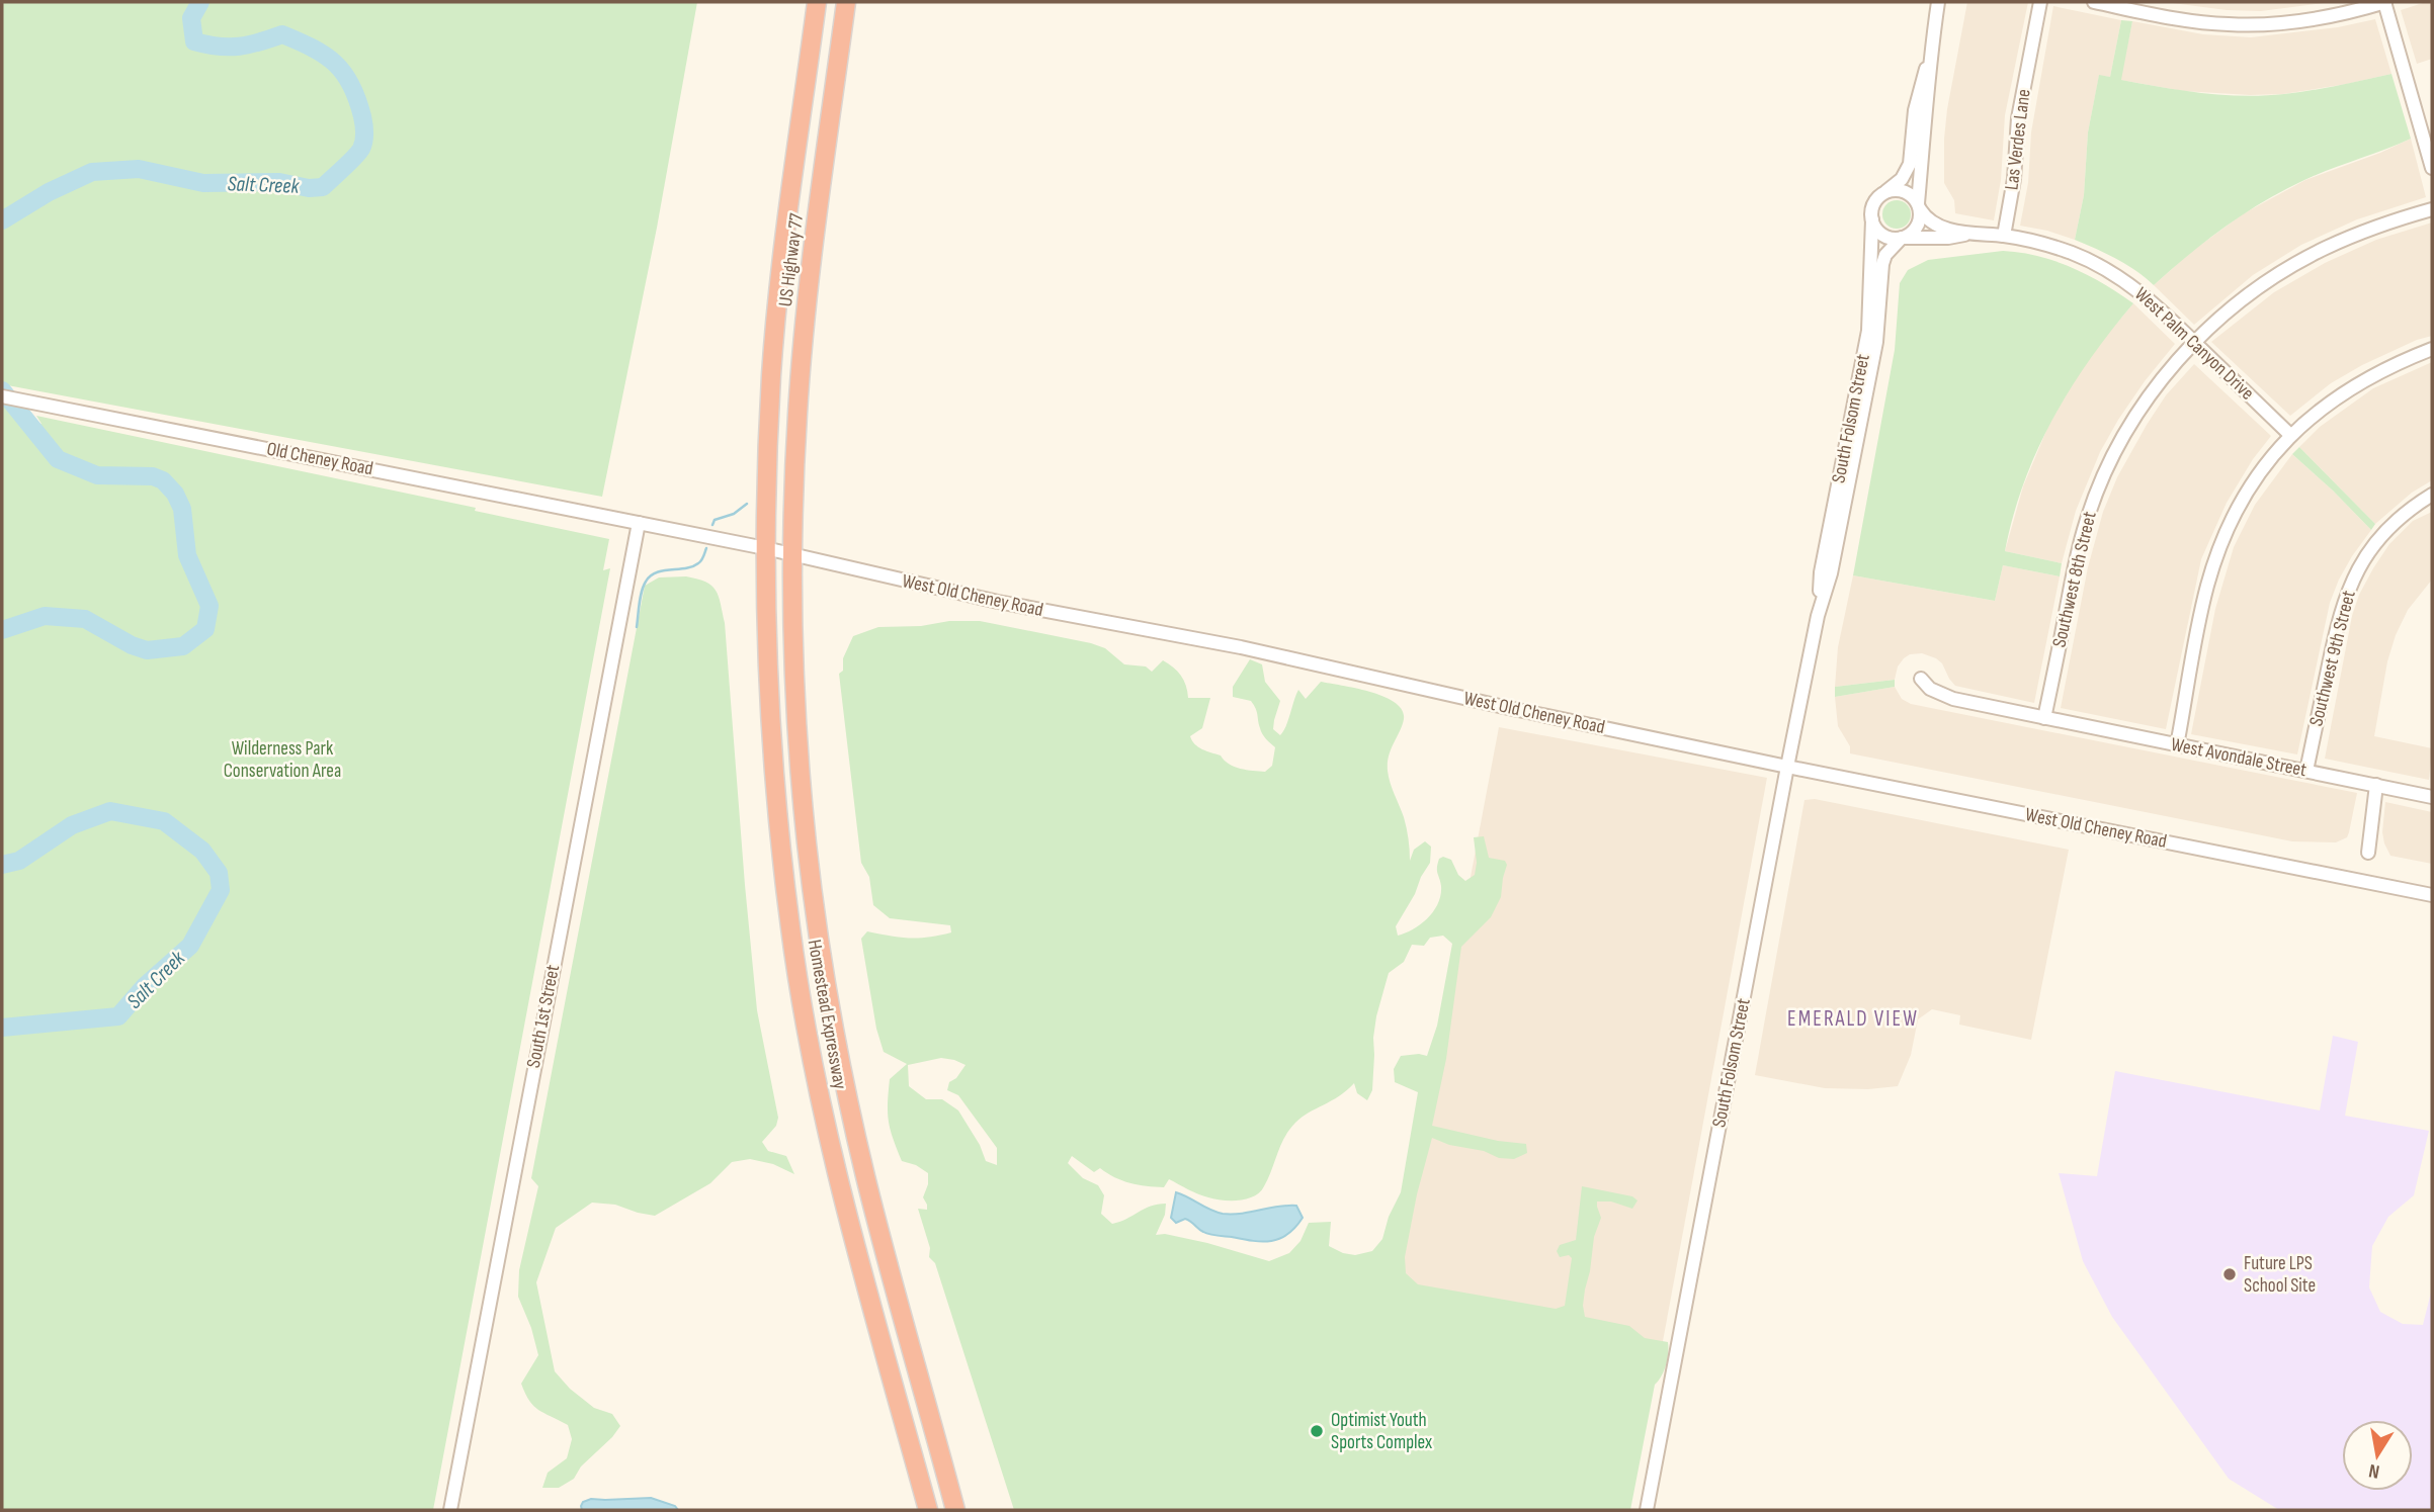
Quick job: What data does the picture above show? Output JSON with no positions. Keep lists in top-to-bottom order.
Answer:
{
  "streets": {
    "highway": ["US Highway 77", "Homestead Expressway"],
    "street": [
      "Las Verdes Lane",
      "West Palm Canyon Drive",
      "South Folsom Street",
      "Old Cheney Road",
      "Southwest 8th Street",
      "West Old Cheney Road",
      "Southwest 9th Street",
      "West Avondale Street",
      "South 1st Street"
    ]
  },
  "crossings": [
    ["Las Verdes Lane", "West Palm Canyon Drive"],
    ["US Highway 77", "Homestead Expressway"],
    ["West Palm Canyon Drive", "South Folsom Street"],
    ["West Palm Canyon Drive", "Southwest 8th Street"],
    ["South Folsom Street", "West Old Cheney Road"],
    ["Old Cheney Road", "West Old Cheney Road"],
    ["Old Cheney Road", "South 1st Street"],
    ["Southwest 8th Street", "West Avondale Street"],
    ["West Old Cheney Road", "Homestead Expressway"],
    ["West Old Cheney Road", "South 1st Street"],
    ["Southwest 9th Street", "West Avondale Street"]
  ],
  "districts": ["EMERALD VIEW"],
  "water": ["Salt Creek"],
  "parks": ["Wilderness Park Conservation Area"],
  "places": ["Future LPS School Site", "Optimist Youth Sports Complex"],
  "north": "bottom"
}
